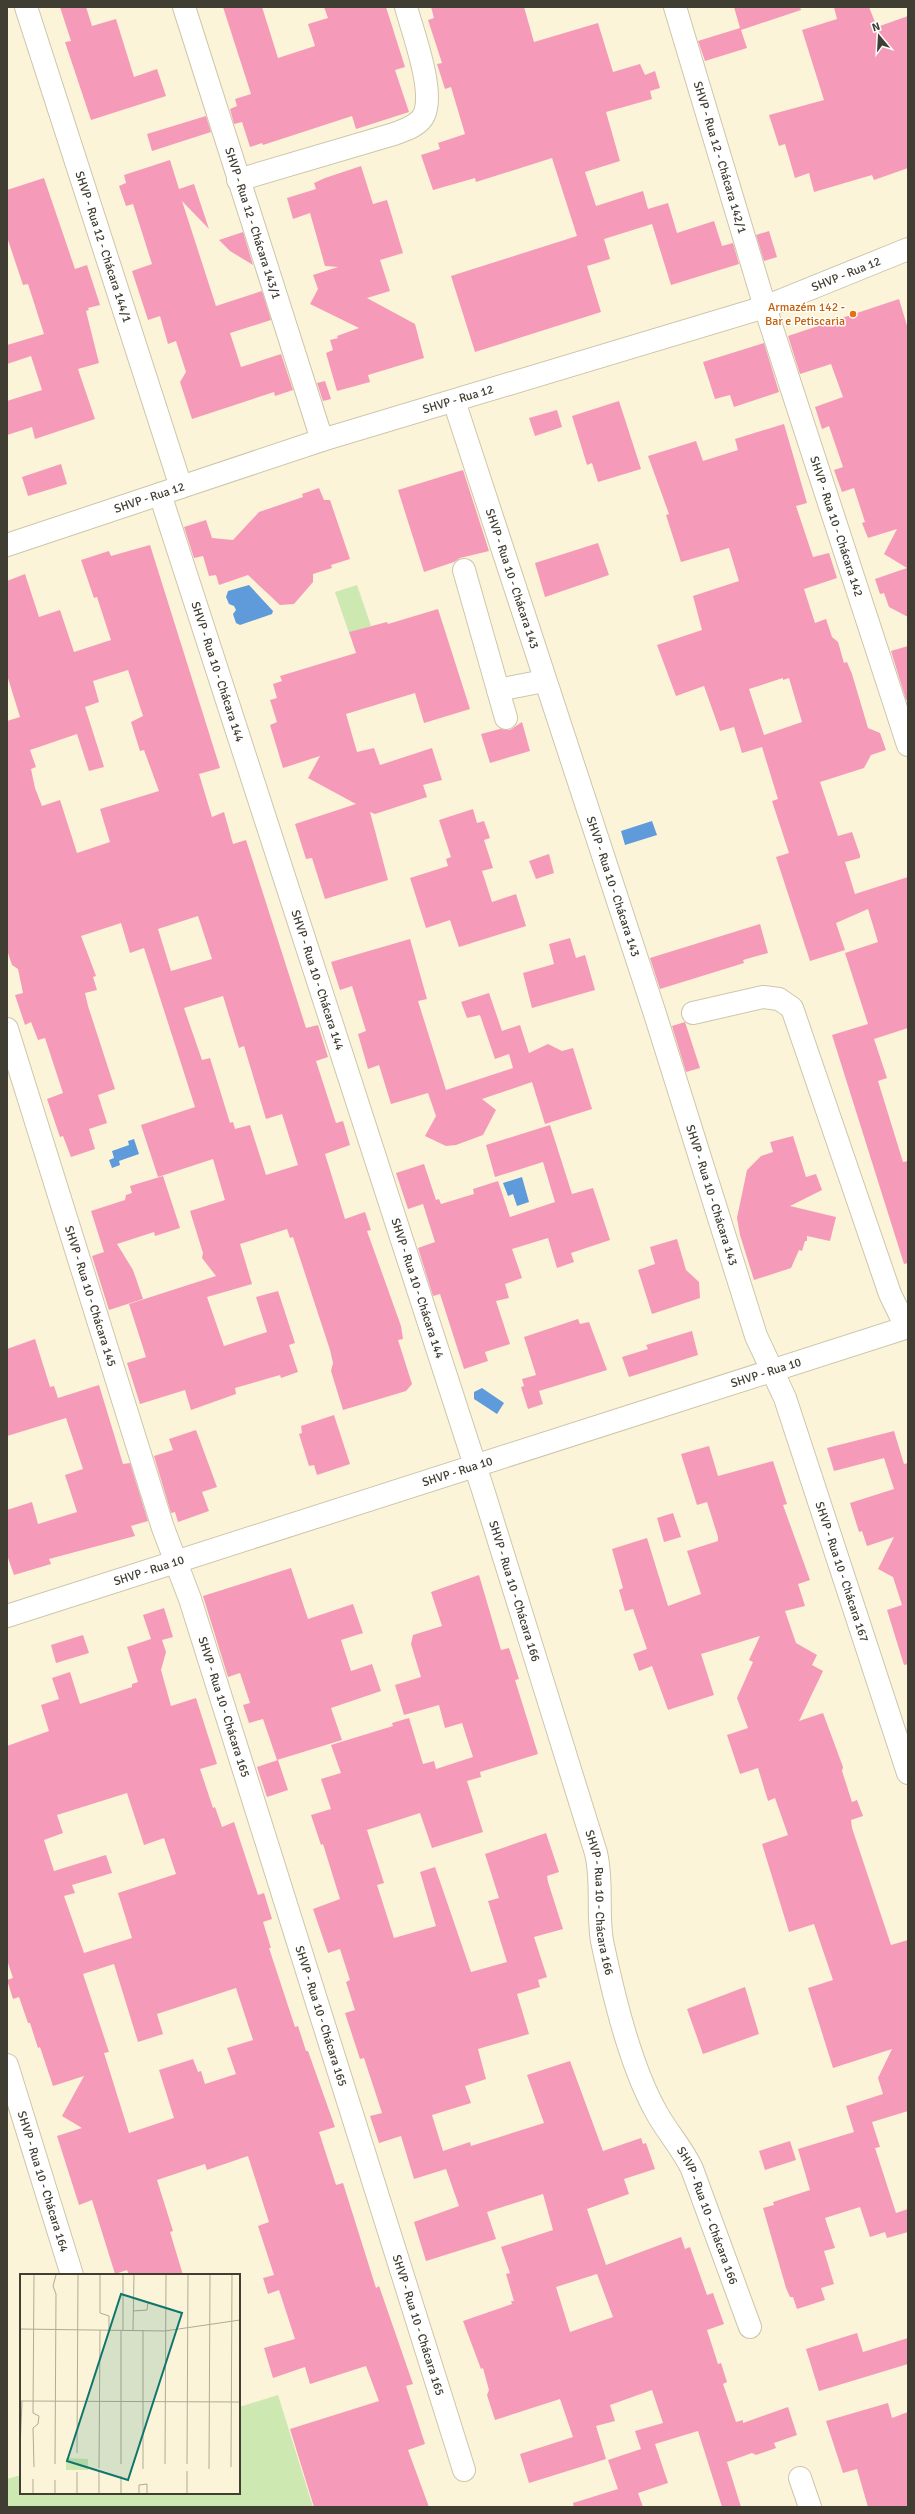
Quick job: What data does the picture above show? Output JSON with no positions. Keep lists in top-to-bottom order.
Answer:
{
  "streets": {
    "street": [
      "SHVP - Rua 12 - Chácara 142/1",
      "SHVP - Rua 12 - Chácara 143/1",
      "SHVP - Rua 12 - Chácara 144/1",
      "SHVP - Rua 12",
      "SHVP - Rua 10 - Chácara 142",
      "SHVP - Rua 10 - Chácara 143",
      "SHVP - Rua 10 - Chácara 144",
      "SHVP - Rua 10 - Chácara 145",
      "SHVP - Rua 10",
      "SHVP - Rua 10 - Chácara 167",
      "SHVP - Rua 10 - Chácara 166",
      "SHVP - Rua 10 - Chácara 165",
      "SHVP - Rua 10 - Chácara 164"
    ]
  },
  "crossings": [
    ["SHVP - Rua 12 - Chácara 142/1", "SHVP - Rua 12"],
    ["SHVP - Rua 12 - Chácara 142/1", "SHVP - Rua 10 - Chácara 142"],
    ["SHVP - Rua 12 - Chácara 143/1", "SHVP - Rua 12"],
    ["SHVP - Rua 12 - Chácara 144/1", "SHVP - Rua 12"],
    ["SHVP - Rua 12", "SHVP - Rua 10 - Chácara 142"],
    ["SHVP - Rua 12", "SHVP - Rua 10 - Chácara 143"],
    ["SHVP - Rua 12", "SHVP - Rua 10 - Chácara 144"],
    ["SHVP - Rua 10 - Chácara 143", "SHVP - Rua 10"],
    ["SHVP - Rua 10 - Chácara 143", "SHVP - Rua 10 - Chácara 167"],
    ["SHVP - Rua 10 - Chácara 144", "SHVP - Rua 10"],
    ["SHVP - Rua 10 - Chácara 144", "SHVP - Rua 10 - Chácara 166"],
    ["SHVP - Rua 10 - Chácara 145", "SHVP - Rua 10"],
    ["SHVP - Rua 10 - Chácara 145", "SHVP - Rua 10 - Chácara 165"],
    ["SHVP - Rua 10", "SHVP - Rua 10 - Chácara 167"],
    ["SHVP - Rua 10", "SHVP - Rua 10 - Chácara 166"],
    ["SHVP - Rua 10", "SHVP - Rua 10 - Chácara 165"]
  ],
  "places": ["Armazém 142 - Bar e Petiscaria"],
  "north": "top"
}
